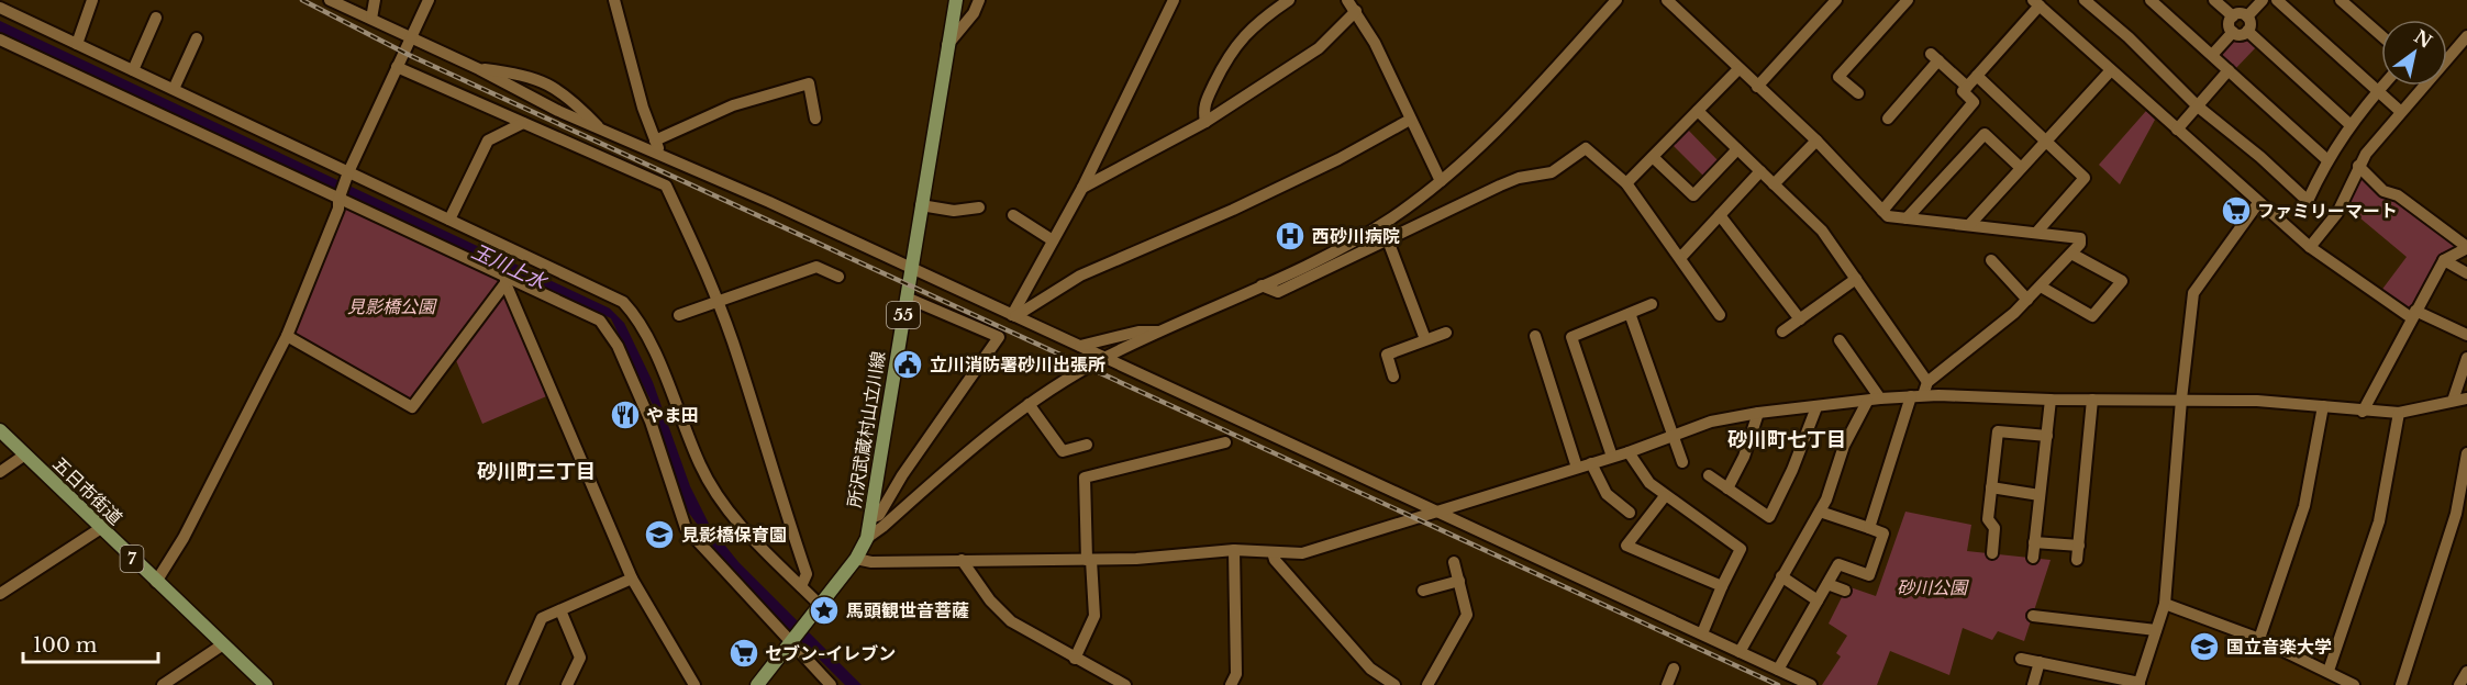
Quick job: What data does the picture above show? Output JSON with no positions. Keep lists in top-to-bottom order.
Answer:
{
  "streets": {
    "main road": [
      "55",
      "所沢武蔵村山立川線",
      "五日市街道",
      "7"
    ]
  },
  "crossings": [
    ["55", "所沢武蔵村山立川線"]
  ],
  "districts": ["砂川町七丁目", "砂川町三丁目"],
  "water": ["玉川上水"],
  "parks": ["見影橋公園", "砂川公園"],
  "places": {
    "supermarket": ["ファミリーマート", "セブン-イレブン"],
    "hospital": ["西砂川病院"],
    "public building": ["立川消防署砂川出張所"],
    "restaurant": ["やま田"],
    "school or university": ["見影橋保育園", "国立音楽大学"],
    "place": ["馬頭観世音菩薩"]
  },
  "scale_bar": "100 m",
  "north": "top right"
}
